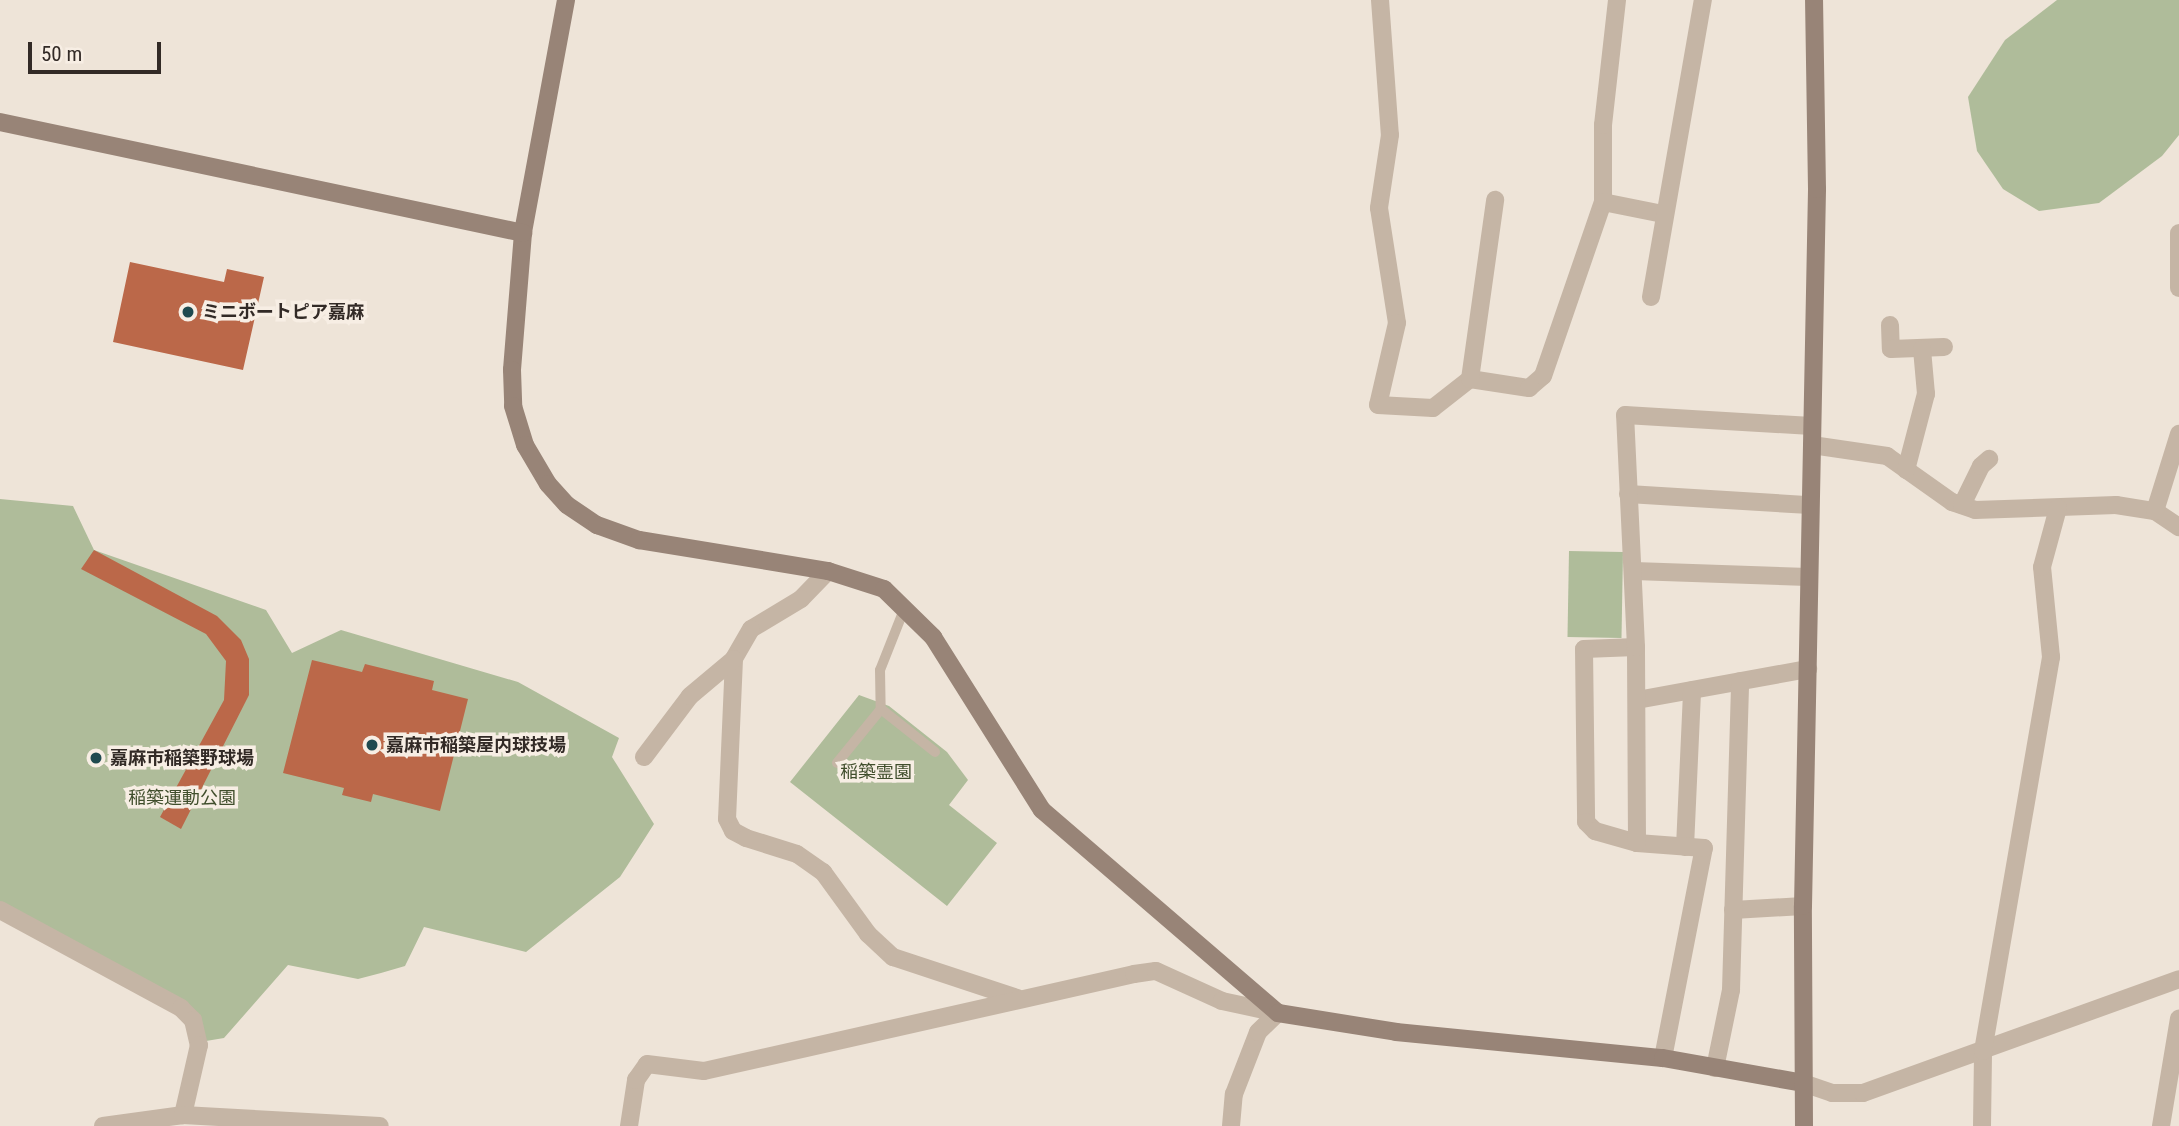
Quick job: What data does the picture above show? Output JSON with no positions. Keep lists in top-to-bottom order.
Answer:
{
  "parks": ["稲築霊園", "稲築運動公園"],
  "places": ["ミニボートピア嘉麻", "嘉麻市稲築屋内球技場", "嘉麻市稲築野球場"],
  "scale_bar": "50 m"
}
